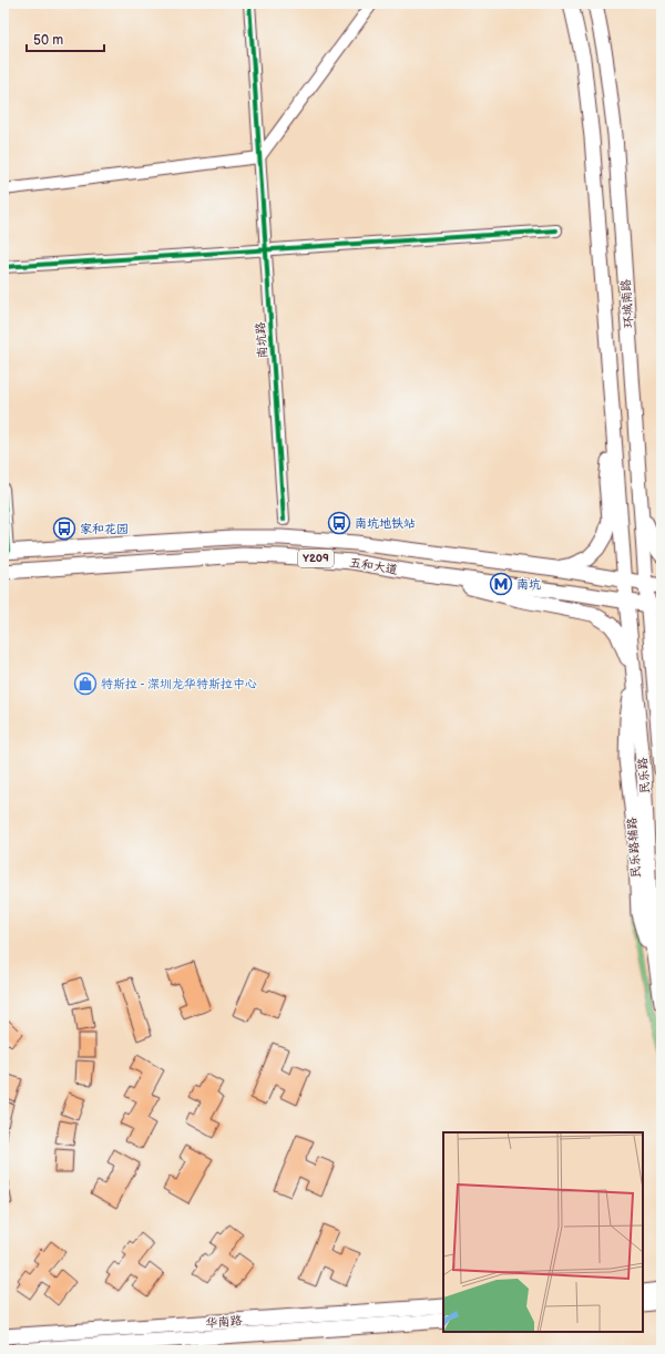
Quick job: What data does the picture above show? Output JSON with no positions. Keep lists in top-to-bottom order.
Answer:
{
  "streets": {
    "main road": [
      "环城南路",
      "Y209",
      "五和大道",
      "民乐路",
      "华南路"
    ],
    "street": ["南坑路"]
  },
  "crossings": [
    ["环城南路", "五和大道"],
    ["环城南路", "民乐路"],
    ["五和大道", "民乐路"]
  ],
  "places": {
    "bus stop": ["南坑地铁站", "家和花园"],
    "metro station": ["南坑"],
    "shop": ["特斯拉 - 深圳龙华特斯拉中心"]
  },
  "scale_bar": "50 m"
}
